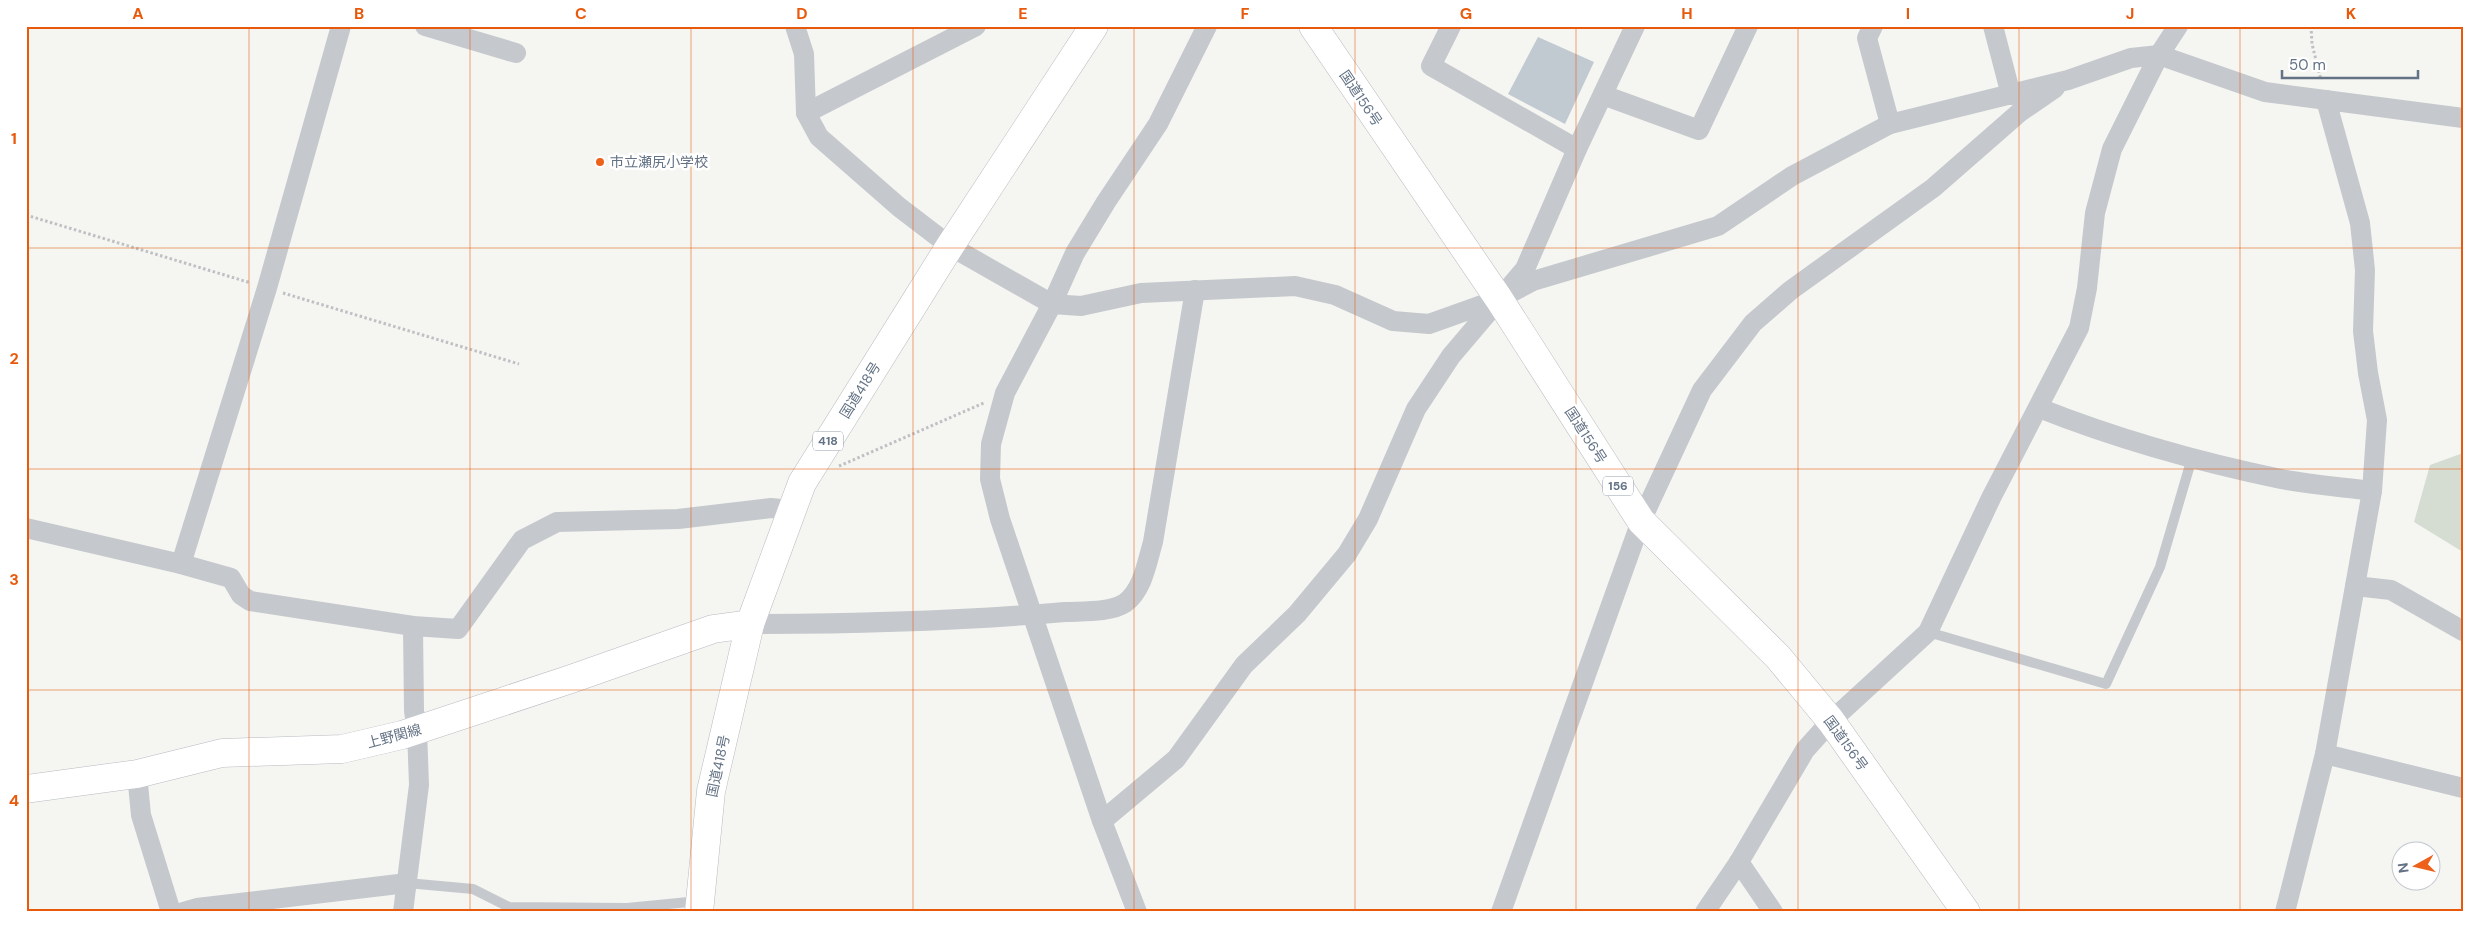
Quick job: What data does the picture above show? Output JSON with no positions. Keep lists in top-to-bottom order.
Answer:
{
  "streets": {
    "main road": [
      "国道156号",
      "国道418号",
      "418",
      "156",
      "上野関線"
    ]
  },
  "crossings": [
    ["国道418号", "上野関線"]
  ],
  "places": ["市立瀬尻小学校"],
  "scale_bar": "50 m",
  "north": "left",
  "grid": {
    "columns": [
      "A",
      "B",
      "C",
      "D",
      "E",
      "F",
      "G",
      "H",
      "I",
      "J",
      "K"
    ],
    "rows": [
      "1",
      "2",
      "3",
      "4"
    ]
  }
}
